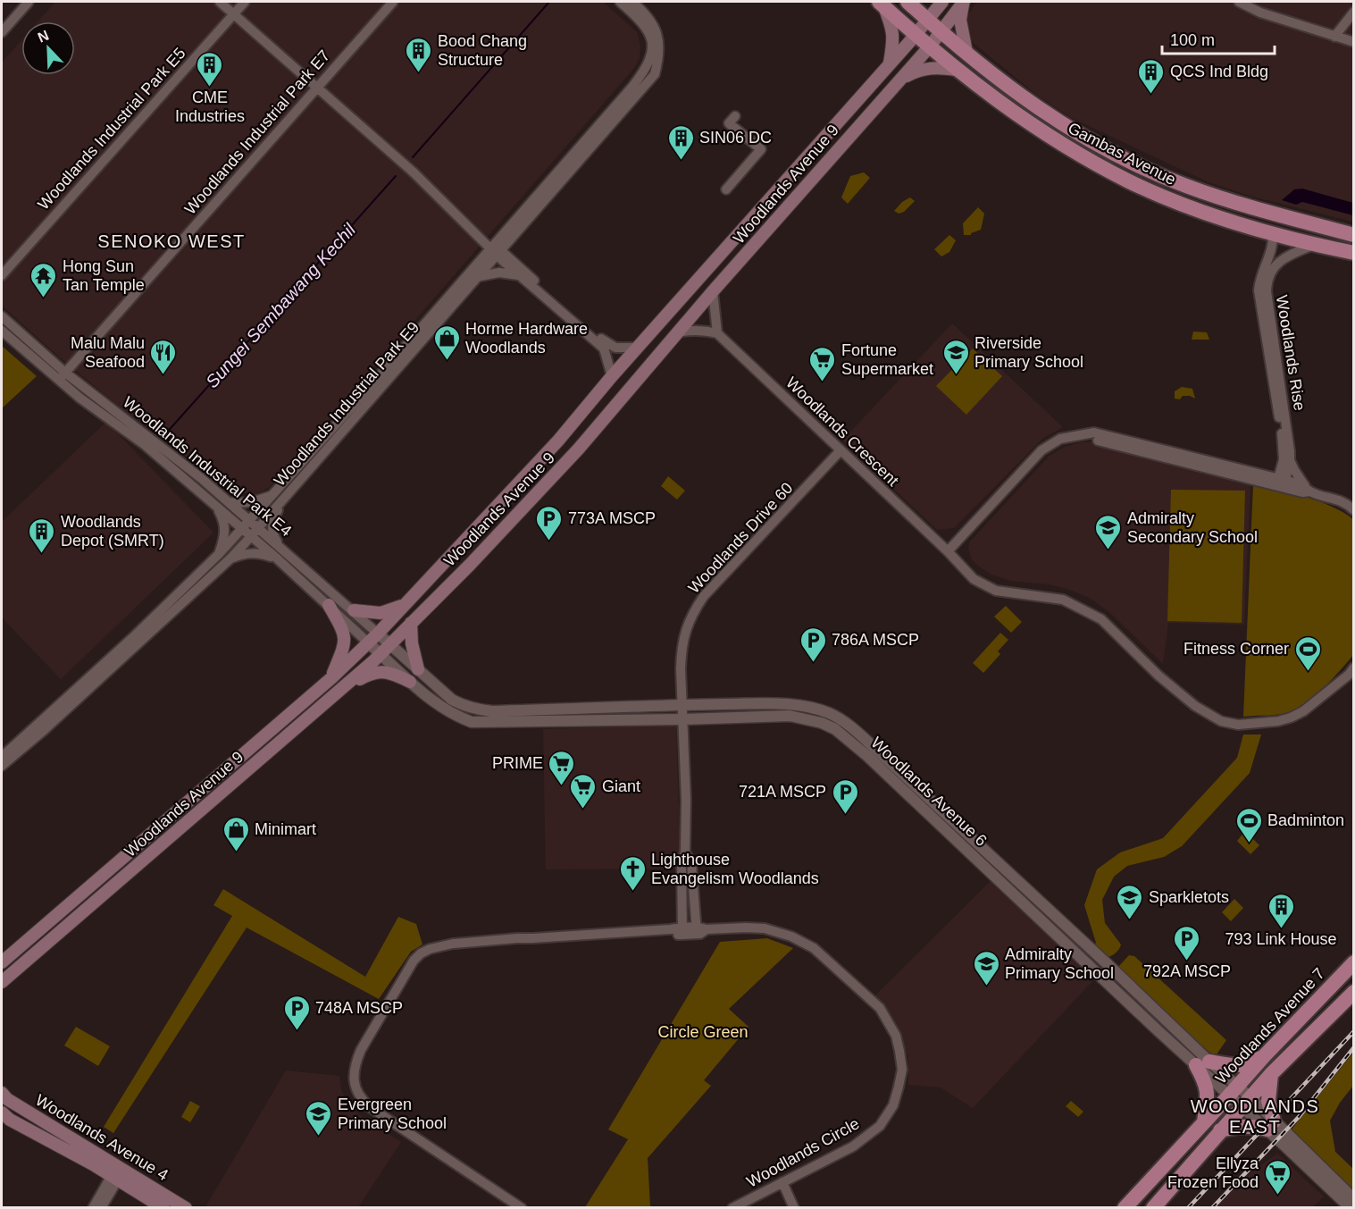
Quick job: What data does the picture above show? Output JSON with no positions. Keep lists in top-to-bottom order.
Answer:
{
  "streets": {
    "main road": [
      "Gambas Avenue",
      "Woodlands Avenue 9",
      "Woodlands Avenue 7",
      "Woodlands Avenue 4"
    ],
    "street": [
      "Woodlands Industrial Park E5",
      "Woodlands Industrial Park E7",
      "Woodlands Rise",
      "Woodlands Industrial Park E9",
      "Woodlands Crescent",
      "Woodlands Industrial Park E4",
      "Woodlands Drive 60",
      "Woodlands Avenue 6",
      "Woodlands Circle"
    ]
  },
  "crossings": [
    ["Woodlands Industrial Park E7", "Woodlands Industrial Park E4"],
    ["Gambas Avenue", "Woodlands Avenue 9"],
    ["Gambas Avenue", "Woodlands Rise"],
    ["Woodlands Avenue 9", "Woodlands Industrial Park E4"],
    ["Woodlands Avenue 9", "Woodlands Avenue 6"],
    ["Woodlands Industrial Park E9", "Woodlands Industrial Park E4"],
    ["Woodlands Crescent", "Woodlands Drive 60"],
    ["Woodlands Industrial Park E4", "Woodlands Avenue 6"],
    ["Woodlands Drive 60", "Woodlands Avenue 6"],
    ["Woodlands Avenue 6", "Woodlands Avenue 7"]
  ],
  "districts": ["SENOKO WEST", "WOODLANDS EAST"],
  "water": ["Sungei Sembawang Kechil"],
  "parks": ["Circle Green"],
  "places": {
    "building": [
      "Bood Chang Structure",
      "CME Industries",
      "QCS Ind Bldg",
      "SIN06 DC",
      "Woodlands Depot (SMRT)",
      "793 Link House"
    ],
    "temple": ["Hong Sun Tan Temple"],
    "shop": ["Horme Hardware Woodlands", "Minimart"],
    "restaurant": ["Malu Malu Seafood"],
    "school or university": [
      "Riverside Primary School",
      "Admiralty Secondary School",
      "Sparkletots",
      "Admiralty Primary School",
      "Evergreen Primary School"
    ],
    "supermarket": [
      "Fortune Supermarket",
      "PRIME",
      "Giant",
      "Ellyza Frozen Food"
    ],
    "parking": [
      "773A MSCP",
      "786A MSCP",
      "721A MSCP",
      "792A MSCP",
      "748A MSCP"
    ],
    "sports": ["Fitness Corner", "Badminton"],
    "church": ["Lighthouse Evangelism Woodlands"]
  },
  "scale_bar": "100 m",
  "north": "top left"
}
